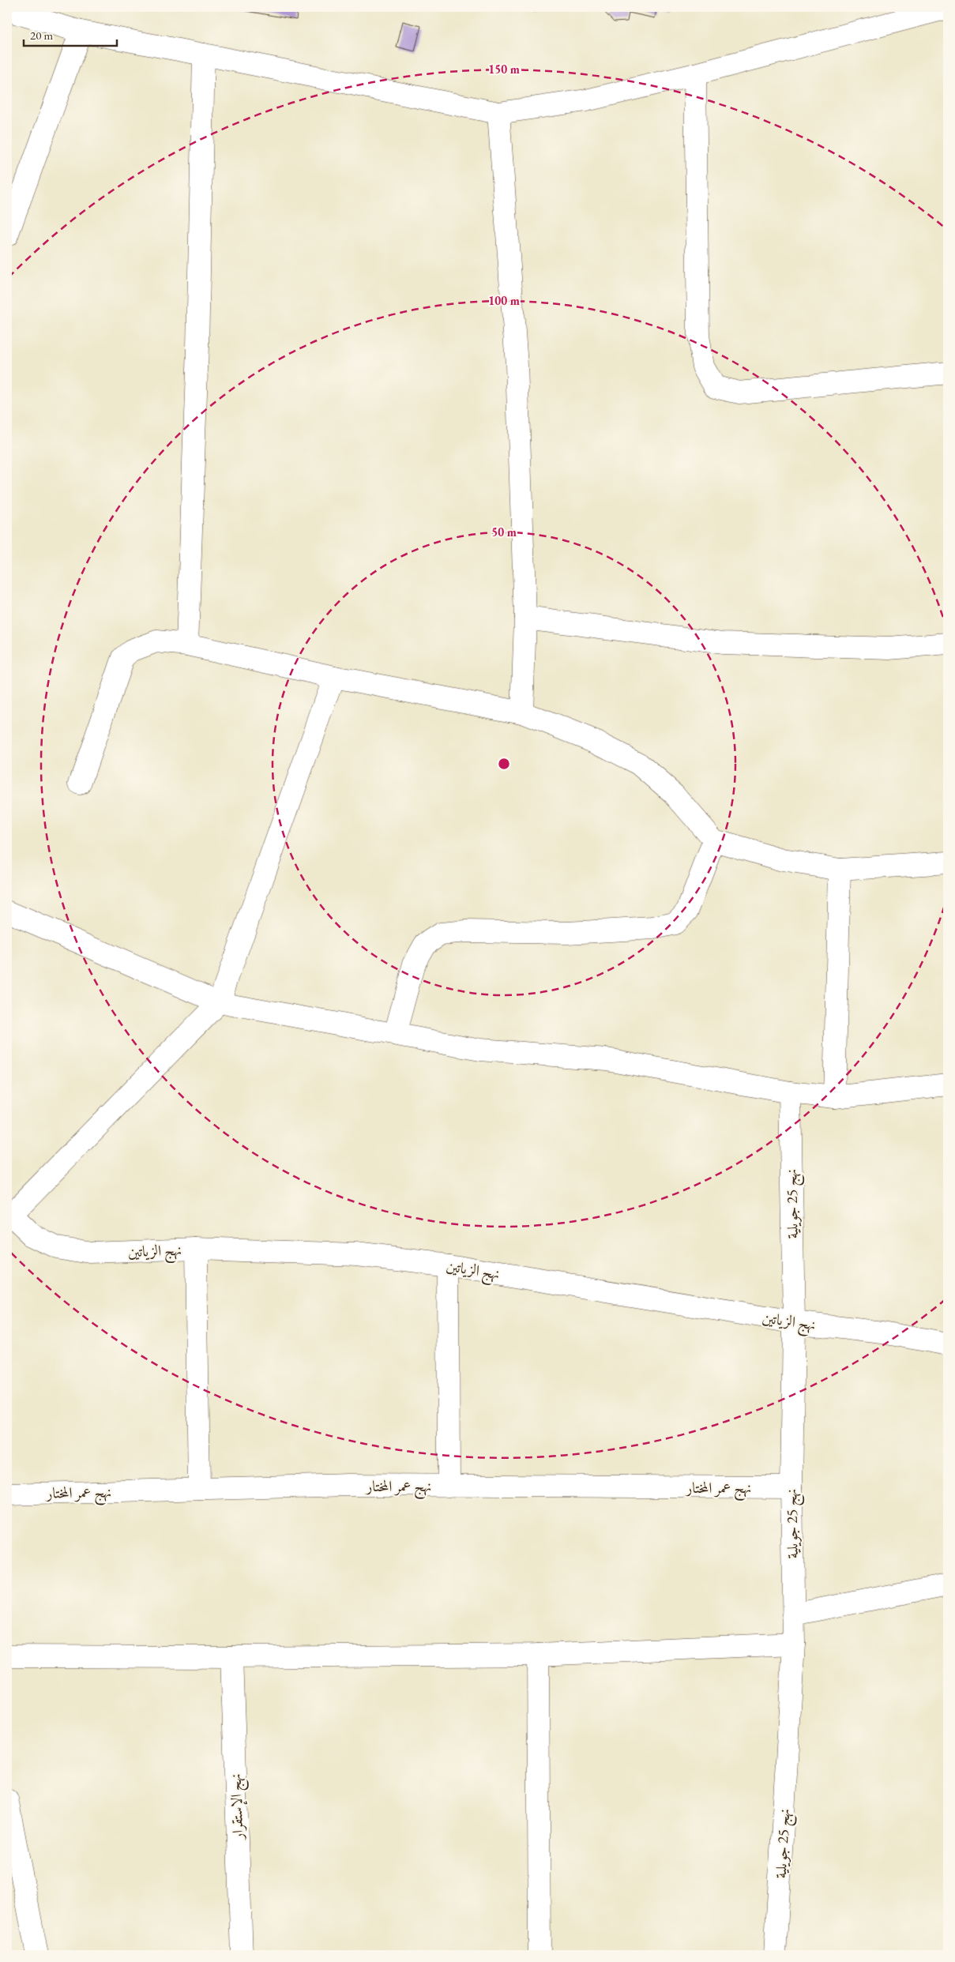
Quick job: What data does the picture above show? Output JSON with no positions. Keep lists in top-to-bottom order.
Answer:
{
  "streets": {
    "street": [
      "نهج 25 جويلية",
      "نهج الزياتين",
      "نهج عمر المختار",
      "نهج الإستقرار"
    ]
  },
  "crossings": [
    ["نهج 25 جويلية", "نهج الزياتين"],
    ["نهج 25 جويلية", "نهج عمر المختار"]
  ],
  "scale_bar": "20 m",
  "rings": ["150 m", "100 m", "50 m"]
}
